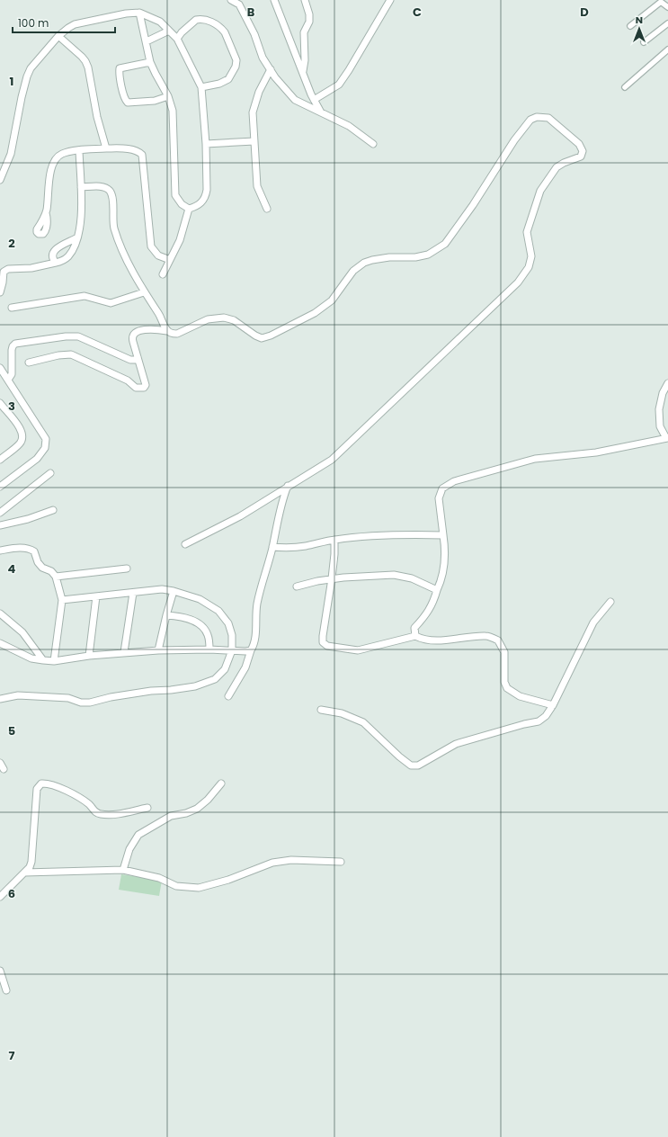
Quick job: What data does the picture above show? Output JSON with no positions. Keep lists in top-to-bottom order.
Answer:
{
  "scale_bar": "100 m",
  "north": "top",
  "grid": {
    "columns": ["B", "C", "D"],
    "rows": [
      "1",
      "2",
      "3",
      "4",
      "5",
      "6",
      "7"
    ]
  }
}
